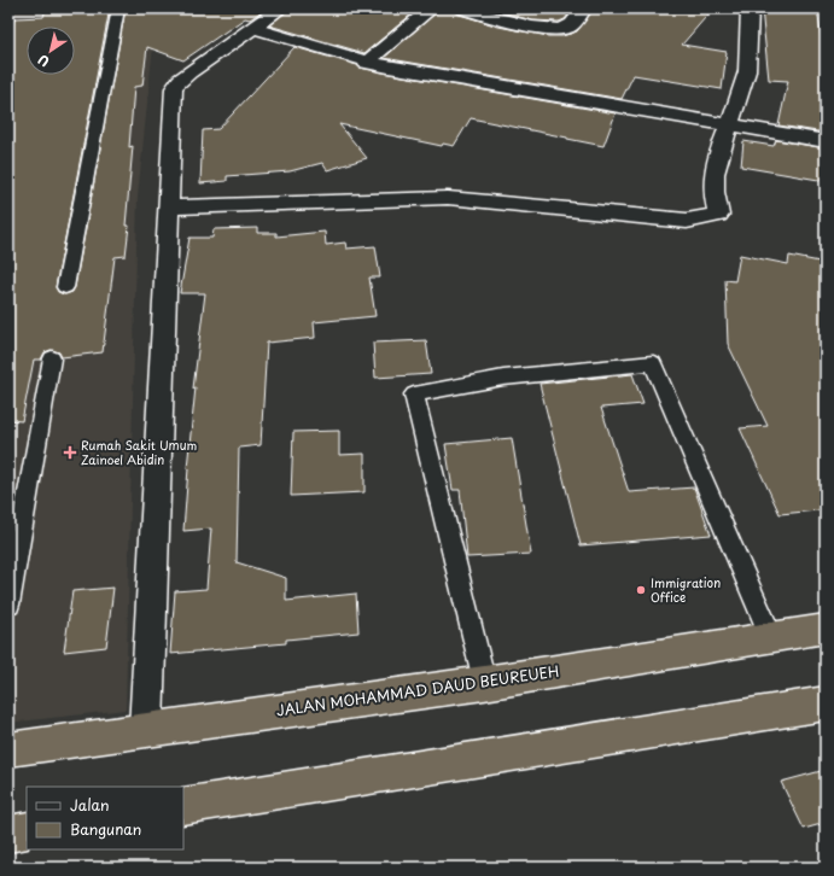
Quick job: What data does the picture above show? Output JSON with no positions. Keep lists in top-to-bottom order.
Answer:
{
  "streets": {
    "highway": ["JALAN MOHAMMAD DAUD BEUREUEH"]
  },
  "places": {
    "health": ["Rumah Sakit Umum Zainoel Abidin"],
    "other": ["Immigration Office"]
  },
  "legend": ["Jalan", "Bangunan"],
  "north": "bottom left"
}
